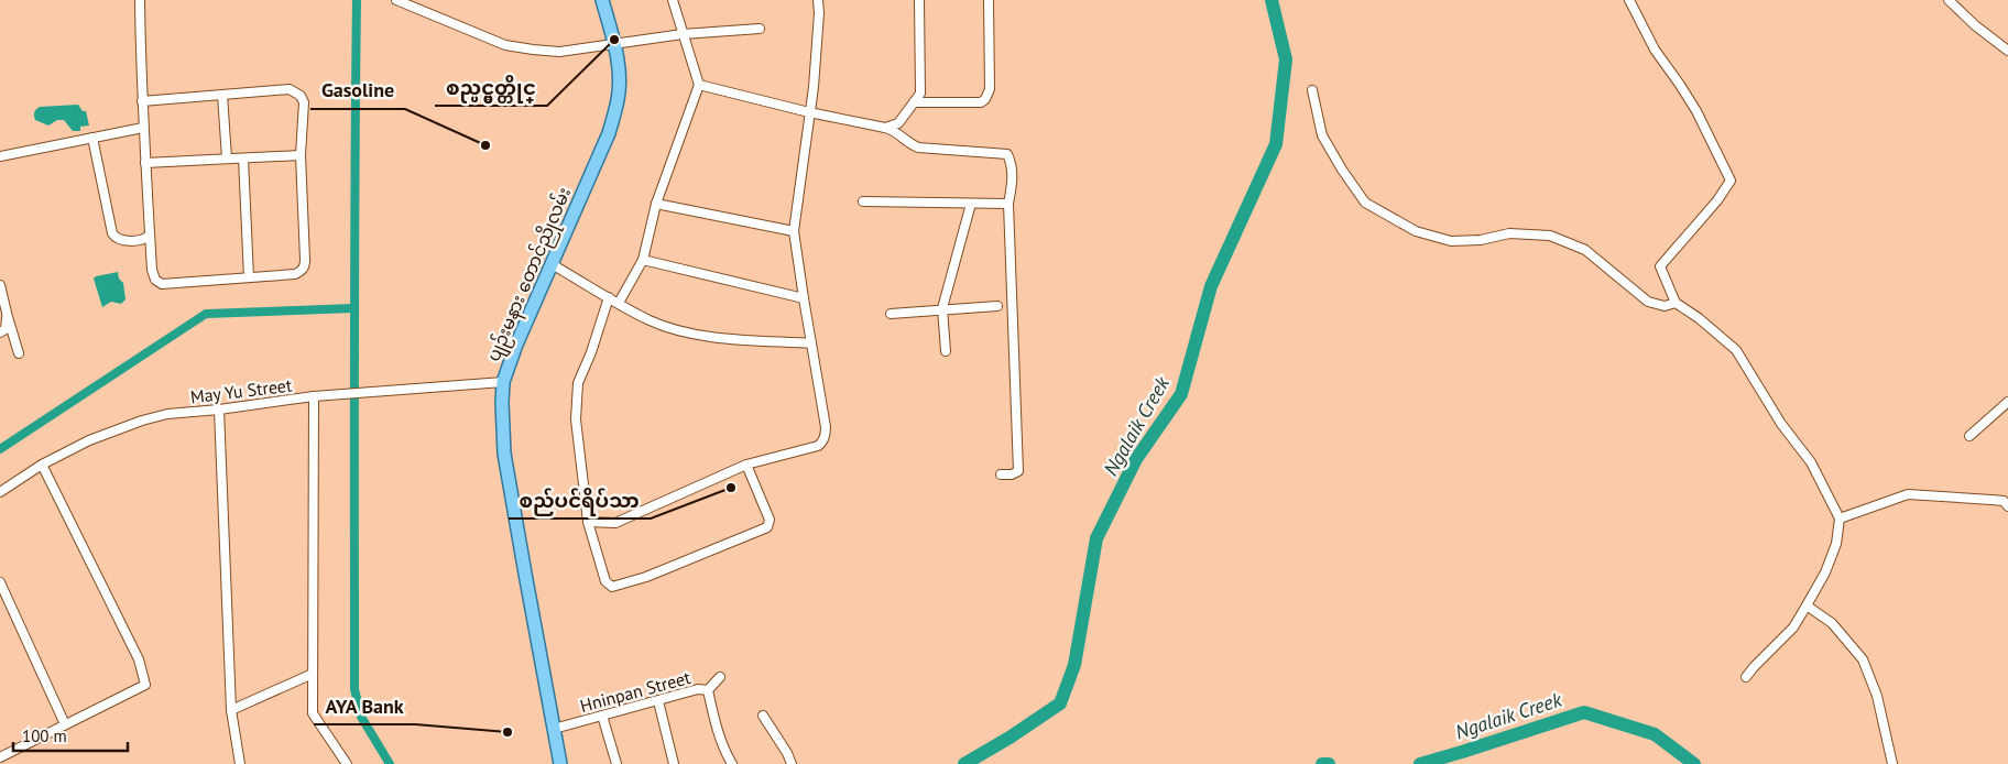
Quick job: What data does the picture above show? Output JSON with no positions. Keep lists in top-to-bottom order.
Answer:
{
  "streets": {
    "main road": ["ပျဉ်းမနား တောင်ညိုလမ်း"],
    "street": ["May Yu Street", "Hninpan Street"]
  },
  "crossings": [
    ["ပျဉ်းမနား တောင်ညိုလမ်း", "May Yu Street"],
    ["ပျဉ်းမနား တောင်ညိုလမ်း", "Hninpan Street"]
  ],
  "water": ["Ngalaik Creek"],
  "places": [
    "စည္ပင္မွတ္တိုင္",
    "Gasoline",
    "စည်ပင်ရိပ်သာ",
    "AYA Bank"
  ],
  "scale_bar": "100 m"
}
